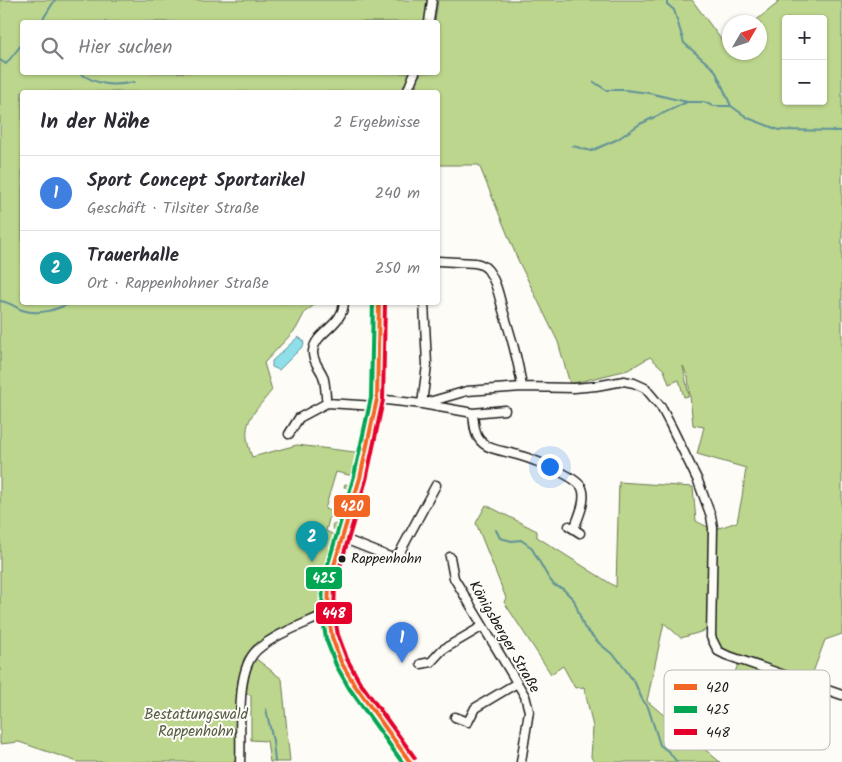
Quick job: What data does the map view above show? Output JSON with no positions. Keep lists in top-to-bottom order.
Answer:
{
  "streets": {
    "street": ["Königsberger Straße"]
  },
  "parks": ["Bestattungswald Rappenhohn"],
  "places": ["Rappenhohn"],
  "lines": ["transit line 420", "transit line 425", "transit line 448"],
  "legend": ["420", "425", "448"],
  "north": "top right",
  "page": {
    "map_buttons": ["+", "−"],
    "search": "Hier suchen",
    "heading": ["In der Nähe", "2 Ergebnisse"],
    "list": [
      {
        "mark": "1",
        "name": "Sport Concept Sportarikel",
        "note": "Geschäft · Tilsiter Straße",
        "value": "240 m"
      },
      {
        "mark": "2",
        "name": "Trauerhalle",
        "note": "Ort · Rappenhohner Straße",
        "value": "250 m"
      }
    ],
    "pins": ["2", "1"]
  }
}
